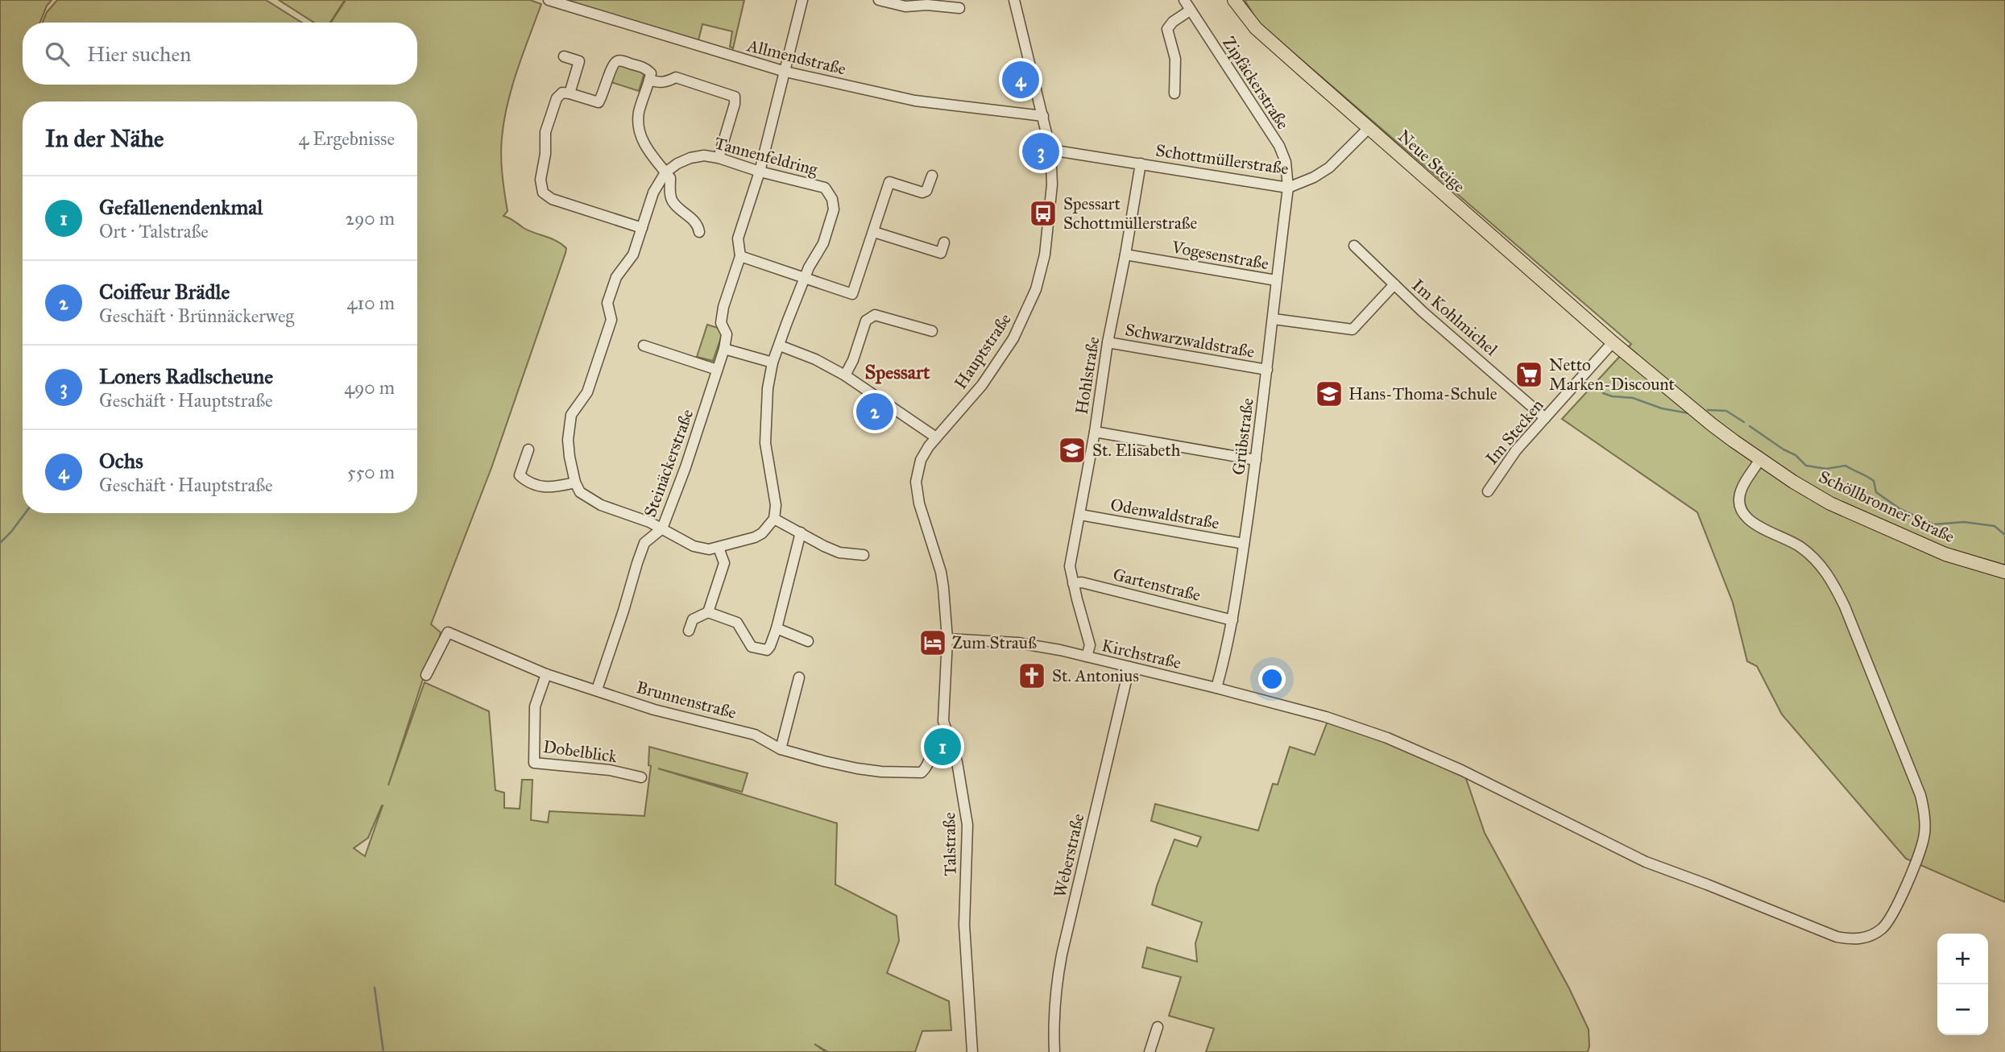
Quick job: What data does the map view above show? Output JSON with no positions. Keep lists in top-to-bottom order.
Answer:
{
  "streets": {
    "main road": ["Neue Steige", "Schöllbronner Straße"],
    "street": [
      "Allmendstraße",
      "Zipfäckerstraße",
      "Tannenfeldring",
      "Schottmüllerstraße",
      "Vogesenstraße",
      "Im Kohlmichel",
      "Schwarzwaldstraße",
      "Hauptstraße",
      "Hohlstraße",
      "Im Stecken",
      "Grübstraße",
      "Steinäckerstraße",
      "Odenwaldstraße",
      "Gartenstraße",
      "Kirchstraße",
      "Brunnenstraße",
      "Dobelblick",
      "Talstraße",
      "Weberstraße"
    ]
  },
  "crossings": [
    ["Allmendstraße", "Hauptstraße"],
    ["Allmendstraße", "Steinäckerstraße"],
    ["Zipfäckerstraße", "Schottmüllerstraße"],
    ["Zipfäckerstraße", "Grübstraße"],
    ["Tannenfeldring", "Steinäckerstraße"],
    ["Schottmüllerstraße", "Neue Steige"],
    ["Schottmüllerstraße", "Hauptstraße"],
    ["Schottmüllerstraße", "Hohlstraße"],
    ["Schottmüllerstraße", "Grübstraße"],
    ["Neue Steige", "Im Stecken"],
    ["Neue Steige", "Schöllbronner Straße"],
    ["Neue Steige", "Kirchstraße"],
    ["Vogesenstraße", "Hohlstraße"],
    ["Vogesenstraße", "Grübstraße"],
    ["Im Kohlmichel", "Im Stecken"],
    ["Im Kohlmichel", "Grübstraße"],
    ["Schwarzwaldstraße", "Hohlstraße"],
    ["Schwarzwaldstraße", "Grübstraße"],
    ["Hauptstraße", "Kirchstraße"],
    ["Hauptstraße", "Talstraße"],
    ["Hohlstraße", "Odenwaldstraße"],
    ["Hohlstraße", "Gartenstraße"],
    ["Hohlstraße", "Kirchstraße"],
    ["Grübstraße", "Odenwaldstraße"],
    ["Grübstraße", "Gartenstraße"],
    ["Grübstraße", "Kirchstraße"],
    ["Steinäckerstraße", "Brunnenstraße"],
    ["Schöllbronner Straße", "Kirchstraße"],
    ["Kirchstraße", "Talstraße"],
    ["Kirchstraße", "Weberstraße"],
    ["Brunnenstraße", "Dobelblick"],
    ["Brunnenstraße", "Talstraße"]
  ],
  "districts": ["Spessart"],
  "places": {
    "bus stop": ["Spessart Schottmüllerstraße"],
    "supermarket": ["Netto Marken-Discount"],
    "school or university": ["Hans-Thoma-Schule", "St. Elisabeth"],
    "hotel": ["Zum Strauß"],
    "church": ["St. Antonius"]
  },
  "page": {
    "search": "Hier suchen",
    "pins": [
      "4",
      "3",
      "2",
      "1"
    ],
    "heading": ["In der Nähe", "4 Ergebnisse"],
    "list": [
      {
        "mark": "1",
        "name": "Gefallenendenkmal",
        "note": "Ort · Talstraße",
        "value": "290 m"
      },
      {
        "mark": "2",
        "name": "Coiffeur Brädle",
        "note": "Geschäft · Brünnäckerweg",
        "value": "410 m"
      },
      {
        "mark": "3",
        "name": "Loners Radlscheune",
        "note": "Geschäft · Hauptstraße",
        "value": "490 m"
      },
      {
        "mark": "4",
        "name": "Ochs",
        "note": "Geschäft · Hauptstraße",
        "value": "550 m"
      }
    ],
    "map_buttons": ["+", "−"]
  }
}
